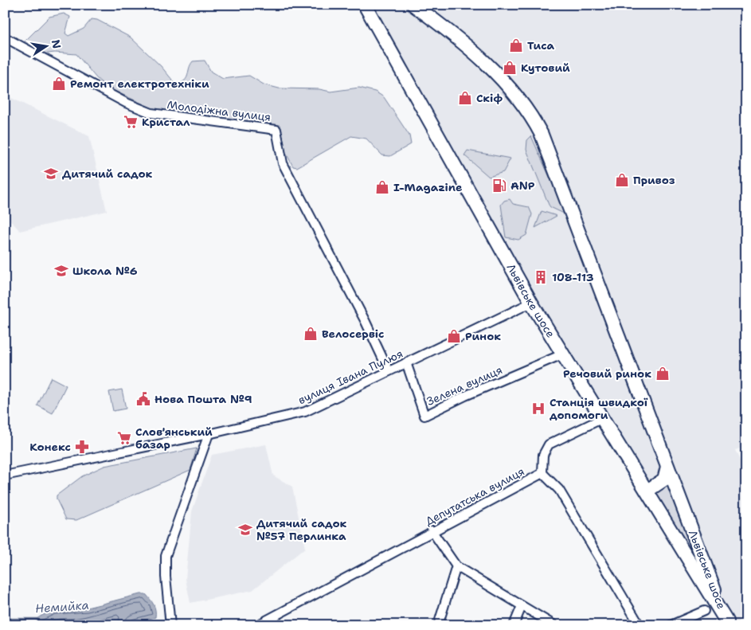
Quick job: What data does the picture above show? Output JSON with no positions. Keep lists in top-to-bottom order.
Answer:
{
  "streets": {
    "main road": ["Львівське шосе"],
    "street": [
      "Молодіжна вулиця",
      "вулиця Івана Пулюя",
      "Зелена вулиця",
      "Депутатська вулиця"
    ]
  },
  "crossings": [
    ["Молодіжна вулиця", "вулиця Івана Пулюя"],
    ["Львівське шосе", "вулиця Івана Пулюя"],
    ["Львівське шосе", "Зелена вулиця"],
    ["вулиця Івана Пулюя", "Зелена вулиця"]
  ],
  "water": ["Немийка"],
  "places": {
    "shop": [
      "Тиса",
      "Кутовий",
      "Ремонт електротехніки",
      "Скіф",
      "Привоз",
      "I-Magazine",
      "Велосервіс",
      "Ринок",
      "Речовий ринок"
    ],
    "supermarket": ["Кристал", "Слов'янський базар"],
    "school or university": ["Дитячий садок", "Школа №6", "Дитячий садок №57 Перлинка"],
    "fuel station": ["ANP"],
    "building": ["108-113"],
    "public building": ["Нова Пошта №9"],
    "hospital": ["Станція швидкої допомоги"],
    "pharmacy": ["Конекс"]
  },
  "north": "right"
}
